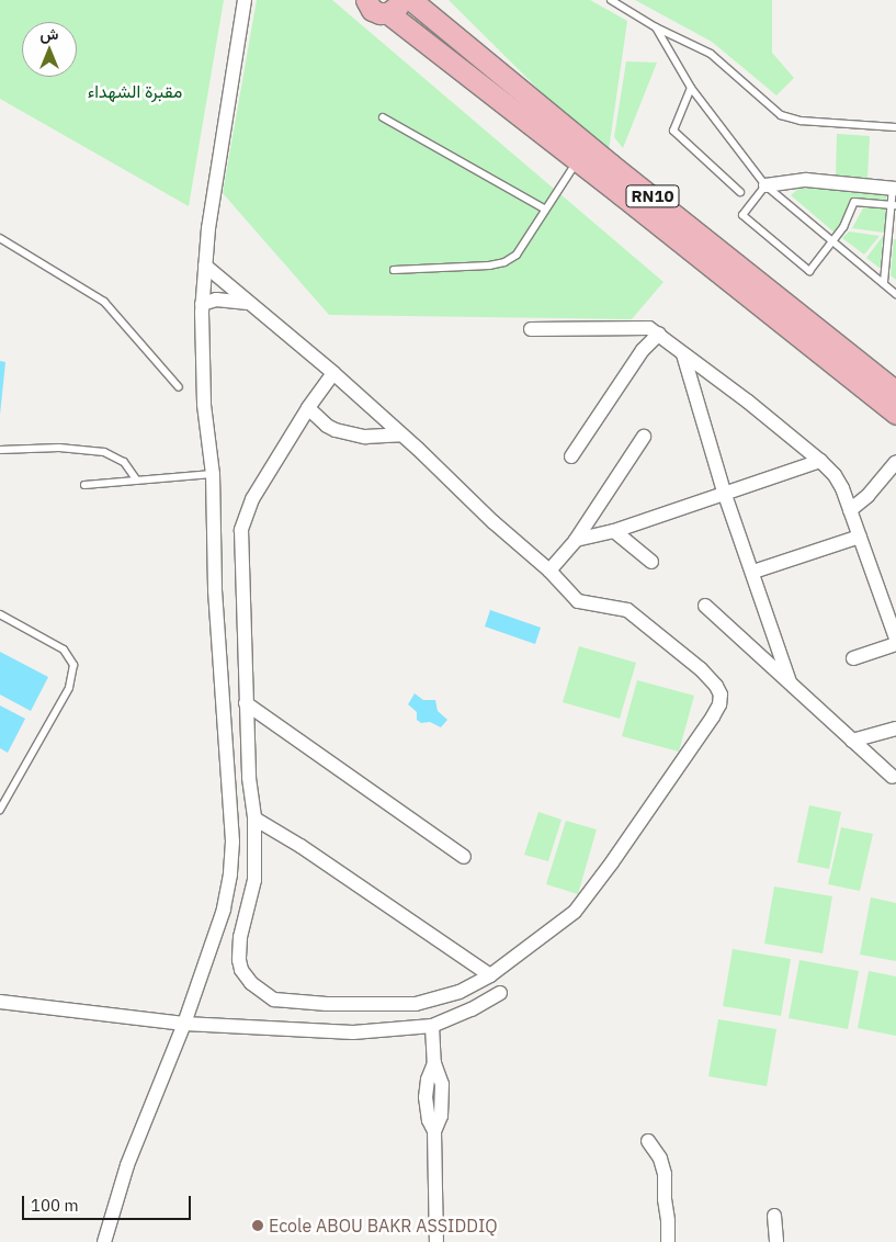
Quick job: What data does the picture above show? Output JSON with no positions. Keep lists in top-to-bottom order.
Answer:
{
  "streets": {
    "main road": ["RN10"]
  },
  "parks": ["مقبرة الشهداء"],
  "places": ["Ecole ABOU BAKR ASSIDDIQ"],
  "scale_bar": "100 m",
  "north": "top"
}
